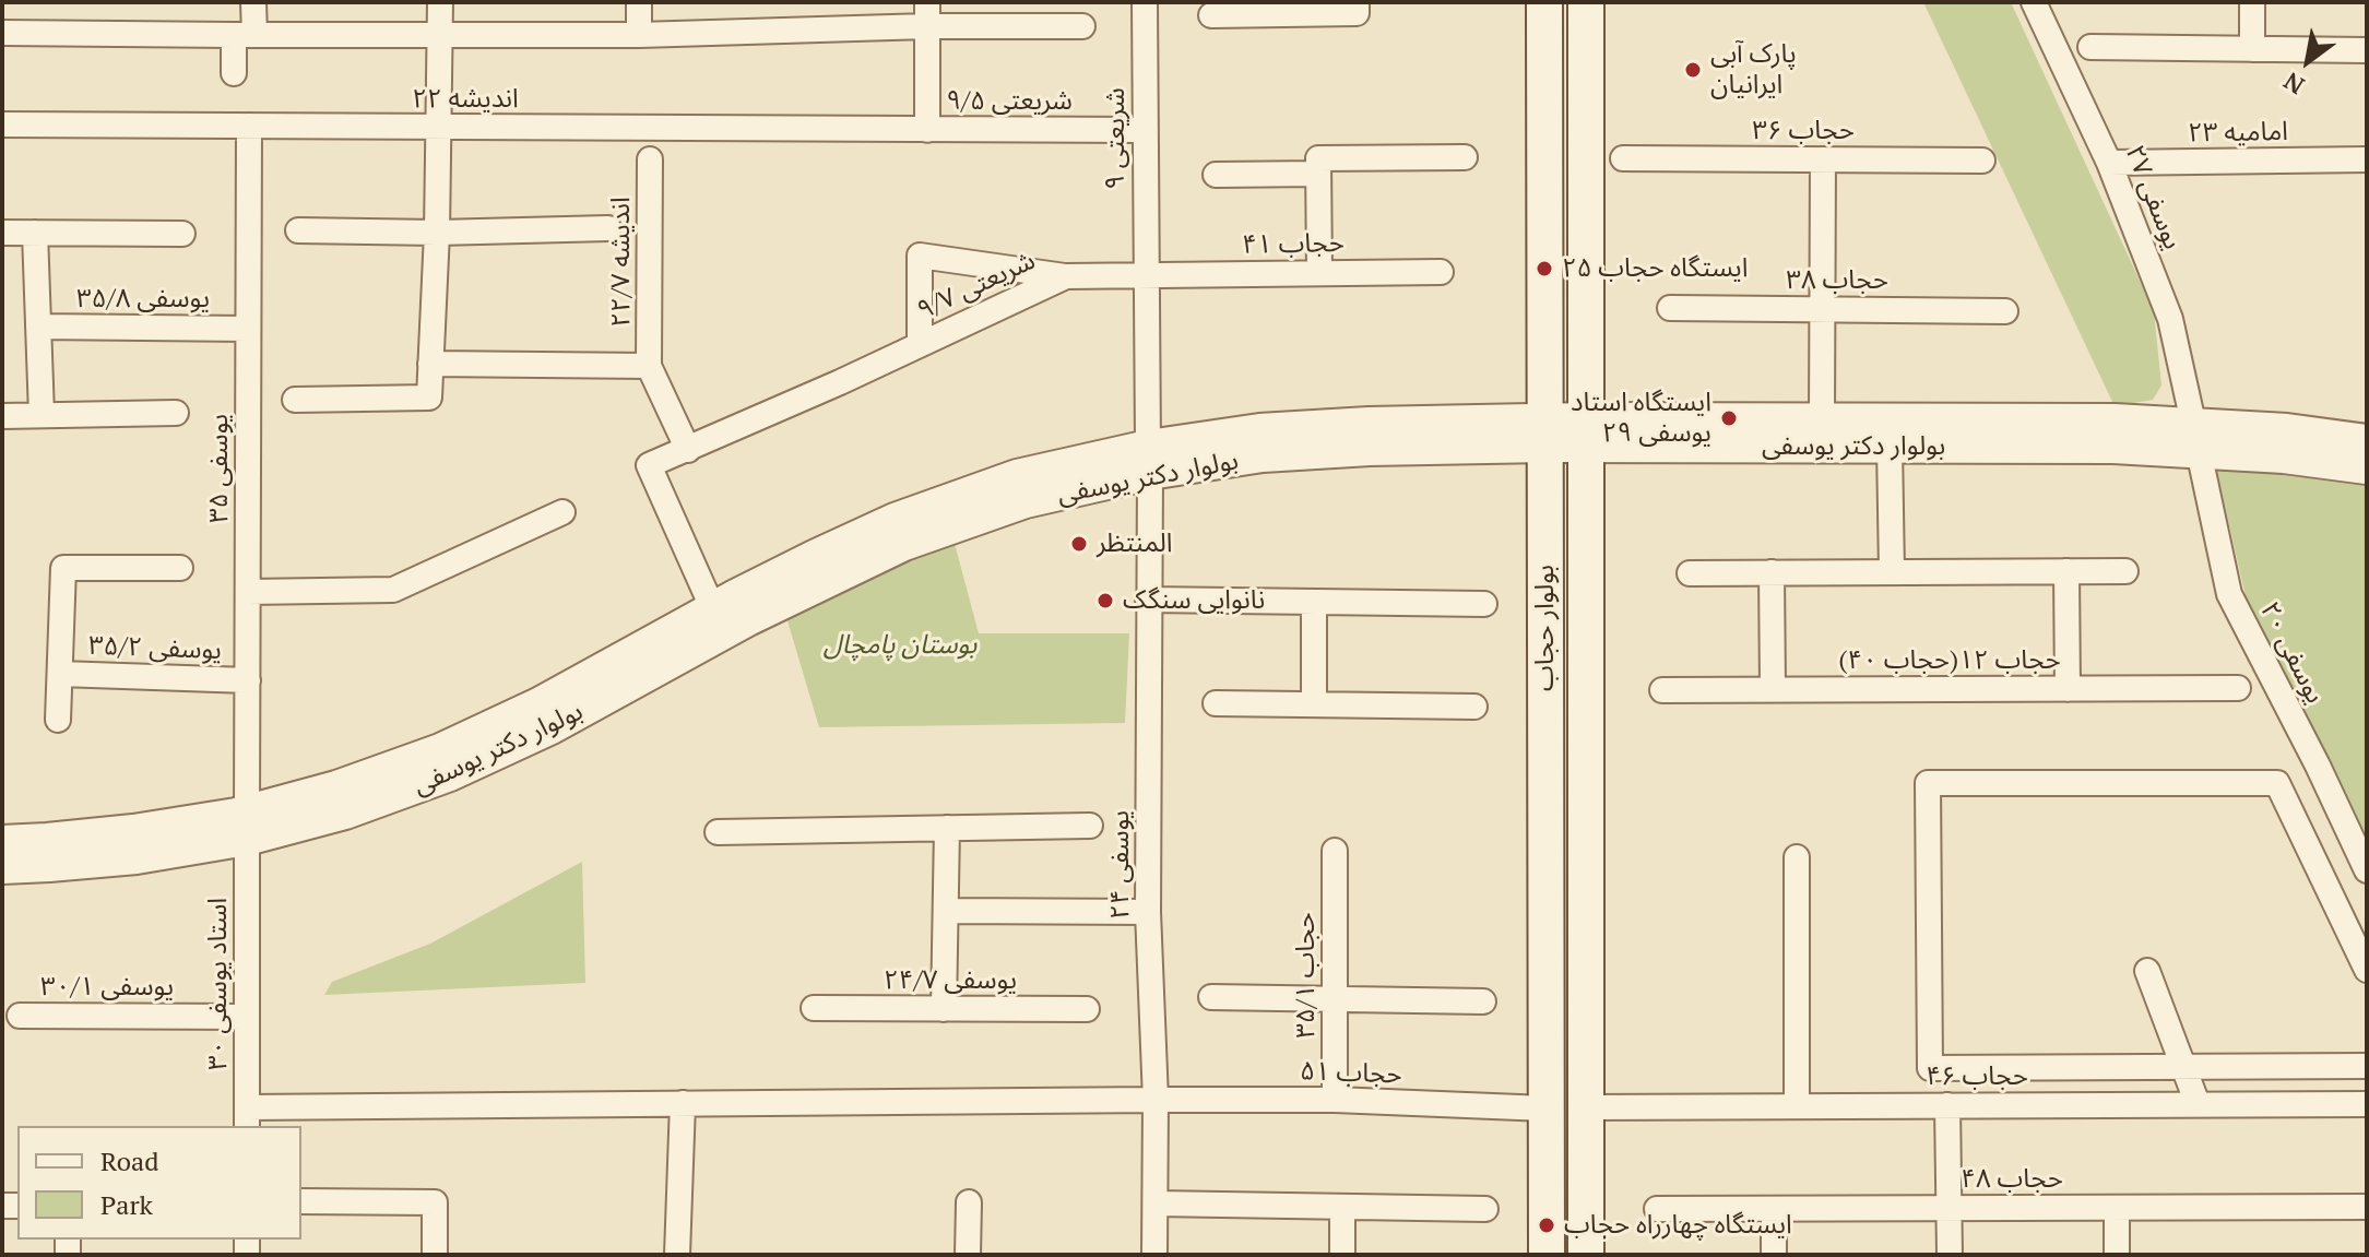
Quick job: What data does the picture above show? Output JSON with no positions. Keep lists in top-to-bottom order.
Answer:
{
  "streets": {
    "main road": ["بولوار حجاب"],
    "street": [
      "اندیشه ۲۲",
      "شریعتی ۹/۵",
      "حجاب ۳۶",
      "امامیه ۲۳",
      "شریعتی ۹",
      "یوسفی ۲۷",
      "حجاب ۴۱",
      "اندیشه ۲۲/۷",
      "حجاب ۳۸",
      "شریعتی ۹/۷",
      "یوسفی ۳۵/۸",
      "بولوار دکتر یوسفی",
      "یوسفی ۳۵",
      "یوسفی ۳۵/۲",
      "یوسفی ۲۰",
      "حجاب ۱۲(حجاب ۴۰)",
      "یوسفی ۲۴",
      "حجاب ۳۵/۱",
      "یوسفی ۲۴/۷",
      "استاد یوسفی ۳۰",
      "یوسفی ۳۰/۱",
      "حجاب ۵۱",
      "حجاب ۴۶",
      "حجاب ۴۸"
    ]
  },
  "crossings": [
    ["اندیشه ۲۲", "شریعتی ۹/۵"],
    ["اندیشه ۲۲", "یوسفی ۳۵"],
    ["شریعتی ۹/۵", "شریعتی ۹"],
    ["امامیه ۲۳", "یوسفی ۲۷"],
    ["شریعتی ۹", "حجاب ۴۱"],
    ["شریعتی ۹", "شریعتی ۹/۷"],
    ["شریعتی ۹", "بولوار دکتر یوسفی"],
    ["شریعتی ۹", "یوسفی ۲۴"],
    ["یوسفی ۲۷", "بولوار دکتر یوسفی"],
    ["یوسفی ۲۷", "یوسفی ۲۰"],
    ["حجاب ۴۱", "شریعتی ۹/۷"],
    ["شریعتی ۹/۷", "بولوار دکتر یوسفی"],
    ["یوسفی ۳۵/۸", "یوسفی ۳۵"],
    ["بولوار دکتر یوسفی", "یوسفی ۳۵"],
    ["بولوار دکتر یوسفی", "بولوار حجاب"],
    ["بولوار دکتر یوسفی", "یوسفی ۲۰"],
    ["بولوار دکتر یوسفی", "یوسفی ۲۴"],
    ["بولوار دکتر یوسفی", "استاد یوسفی ۳۰"],
    ["یوسفی ۳۵", "یوسفی ۳۵/۲"],
    ["یوسفی ۳۵", "استاد یوسفی ۳۰"],
    ["بولوار حجاب", "حجاب ۵۱"],
    ["بولوار حجاب", "حجاب ۴۶"],
    ["یوسفی ۲۴", "حجاب ۵۱"],
    ["حجاب ۳۵/۱", "حجاب ۵۱"],
    ["استاد یوسفی ۳۰", "یوسفی ۳۰/۱"],
    ["استاد یوسفی ۳۰", "حجاب ۵۱"]
  ],
  "parks": ["بوستان پامچال"],
  "places": [
    "پارک آبی ایرانیان",
    "ایستگاه حجاب ۲۵",
    "ایستگاه استاد یوسفی ۲۹",
    "المنتظر",
    "نانوایی سنگک",
    "ایستگاه چهارراه حجاب"
  ],
  "legend": ["Road", "Park"],
  "north": "bottom left"
}
